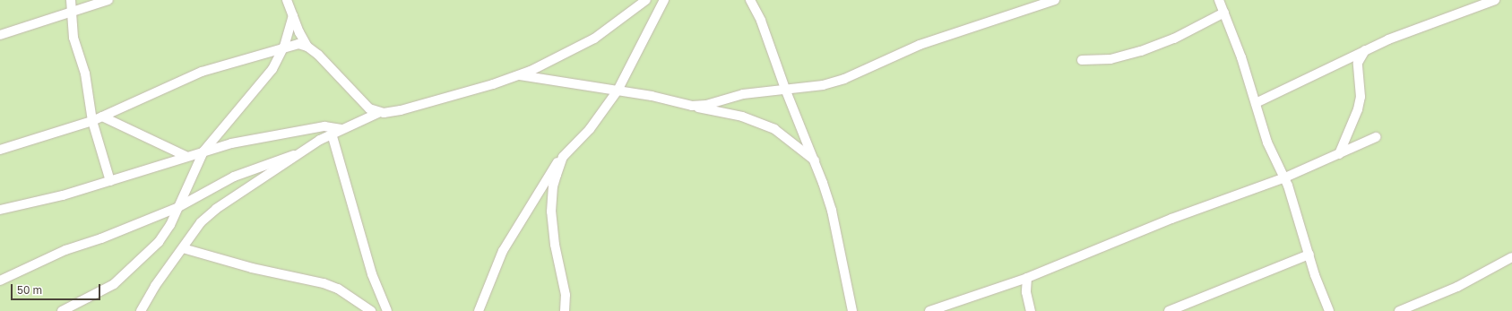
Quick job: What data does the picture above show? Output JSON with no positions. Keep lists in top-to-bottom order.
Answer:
{
  "scale_bar": "50 m"
}
